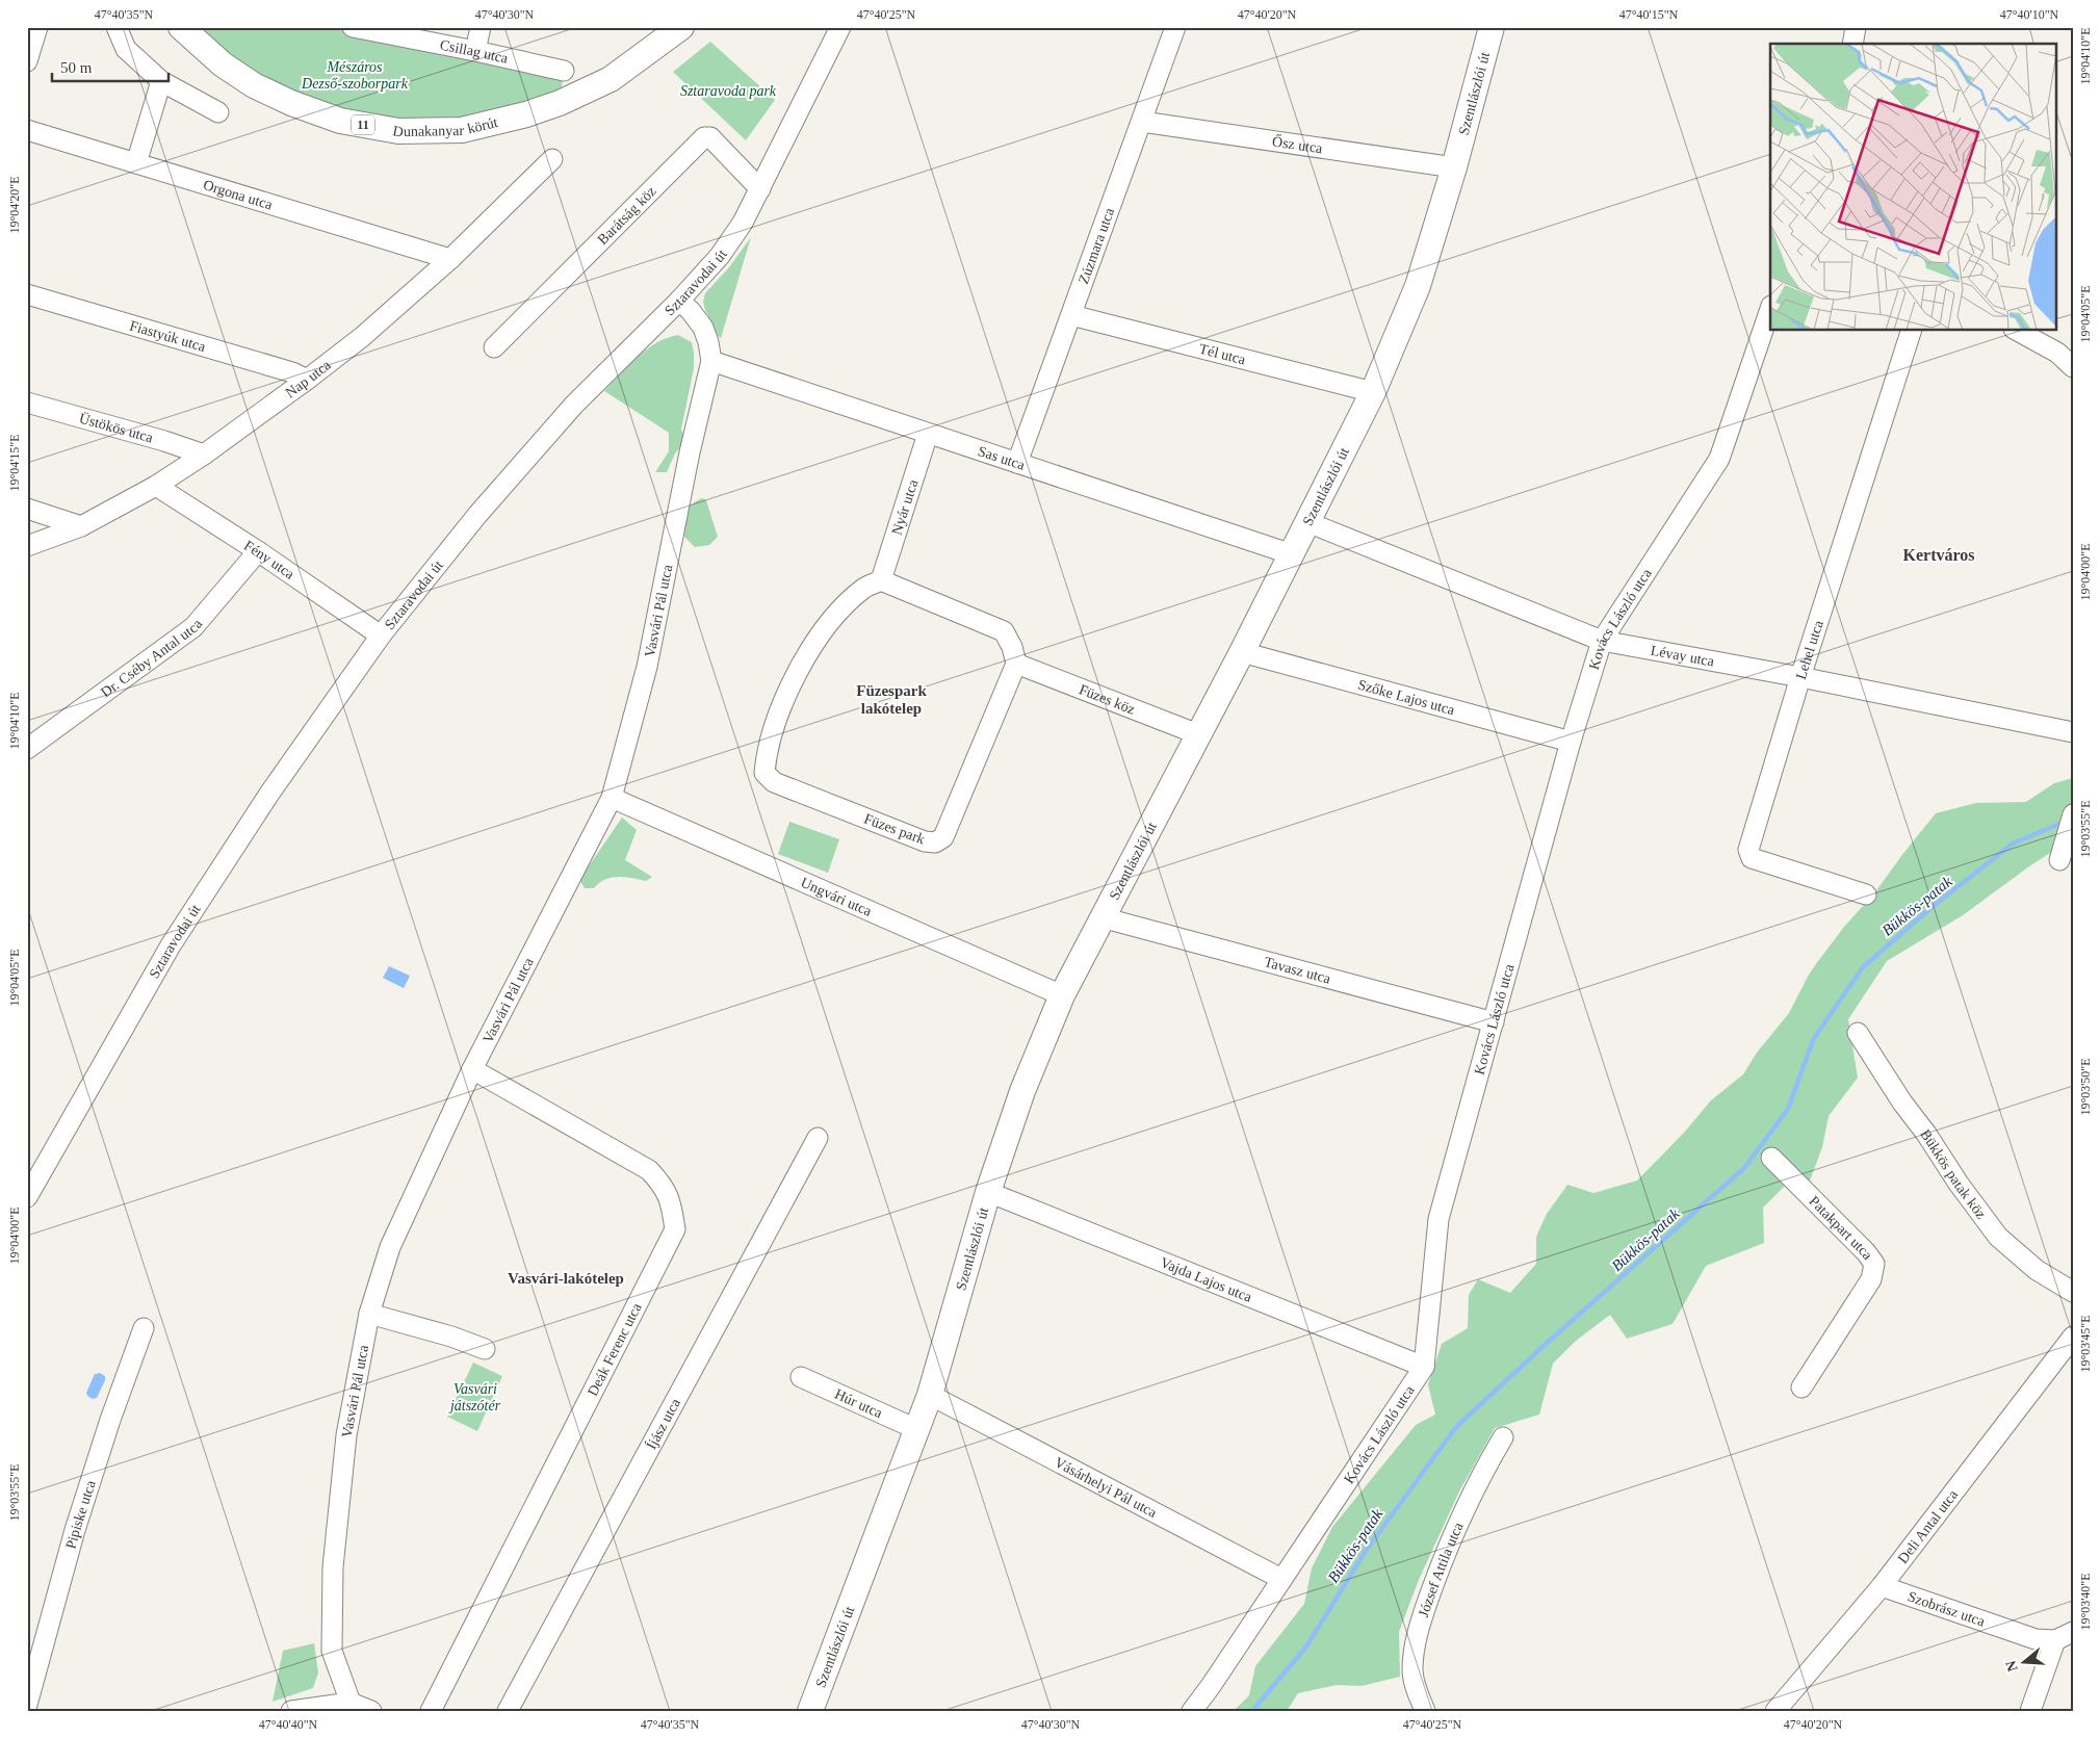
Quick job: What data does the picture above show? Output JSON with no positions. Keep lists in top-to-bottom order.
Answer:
{
  "streets": {
    "main road": ["Szentlászlói út", "Dunakanyar körút", "11"],
    "street": [
      "Csillag utca",
      "Ősz utca",
      "Orgona utca",
      "Barátság köz",
      "Zúzmara utca",
      "Sztaravodai út",
      "Fiastyúk utca",
      "Tél utca",
      "Nap utca",
      "Üstökös utca",
      "Sas utca",
      "Nyár utca",
      "Fény utca",
      "Vasvári Pál utca",
      "Kovács László utca",
      "Lehel utca",
      "Lévay utca",
      "Dr. Cséby Antal utca",
      "Szőke Lajos utca",
      "Füzes köz",
      "Füzes park",
      "Ungvári utca",
      "Tavasz utca",
      "Bükkös patak köz",
      "Patakpart utca",
      "Vajda Lajos utca",
      "Deák Ferenc utca",
      "Húr utca",
      "Íjász utca",
      "Vásárhelyi Pál utca",
      "Pipiske utca",
      "Deli Antal utca",
      "József Attila utca",
      "Szobrász utca"
    ]
  },
  "crossings": [
    ["Szentlászlói út", "Ősz utca"],
    ["Szentlászlói út", "Tél utca"],
    ["Szentlászlói út", "Sas utca"],
    ["Szentlászlói út", "Lévay utca"],
    ["Szentlászlói út", "Szőke Lajos utca"],
    ["Szentlászlói út", "Füzes köz"],
    ["Szentlászlói út", "Ungvári utca"],
    ["Szentlászlói út", "Tavasz utca"],
    ["Szentlászlói út", "Vajda Lajos utca"],
    ["Szentlászlói út", "Húr utca"],
    ["Szentlászlói út", "Vásárhelyi Pál utca"],
    ["Ősz utca", "Zúzmara utca"],
    ["Orgona utca", "Nap utca"],
    ["Barátság köz", "Sztaravodai út"],
    ["Zúzmara utca", "Tél utca"],
    ["Zúzmara utca", "Sas utca"],
    ["Sztaravodai út", "Fény utca"],
    ["Sztaravodai út", "Vasvári Pál utca"],
    ["Fiastyúk utca", "Nap utca"],
    ["Nap utca", "Üstökös utca"],
    ["Nap utca", "Fény utca"],
    ["Sas utca", "Nyár utca"],
    ["Sas utca", "Vasvári Pál utca"],
    ["Nyár utca", "Füzes park"],
    ["Fény utca", "Dr. Cséby Antal utca"],
    ["Vasvári Pál utca", "Ungvári utca"],
    ["Vasvári Pál utca", "Deák Ferenc utca"],
    ["Kovács László utca", "Lévay utca"],
    ["Kovács László utca", "Szőke Lajos utca"],
    ["Kovács László utca", "Tavasz utca"],
    ["Kovács László utca", "Vajda Lajos utca"],
    ["Kovács László utca", "Vásárhelyi Pál utca"],
    ["Lehel utca", "Lévay utca"],
    ["Füzes köz", "Füzes park"],
    ["Deli Antal utca", "Szobrász utca"]
  ],
  "districts": ["Kertváros", "Füzespark lakótelep", "Vasvári-lakótelep"],
  "water": ["Bükkös-patak"],
  "parks": ["Mészáros Dezső-szoborpark", "Sztaravoda park", "Vasvári játszótér"],
  "scale_bar": "50 m",
  "north": "left",
  "coordinates": [
    "47°40'35\"N",
    "47°40'30\"N",
    "47°40'25\"N",
    "47°40'20\"N",
    "47°40'15\"N",
    "47°40'10\"N",
    "19°04'10\"E",
    "19°04'20\"E",
    "19°04'05\"E",
    "19°04'15\"E",
    "19°04'00\"E",
    "19°03'55\"E",
    "19°03'50\"E",
    "19°03'45\"E",
    "19°03'40\"E",
    "47°40'40\"N"
  ]
}
